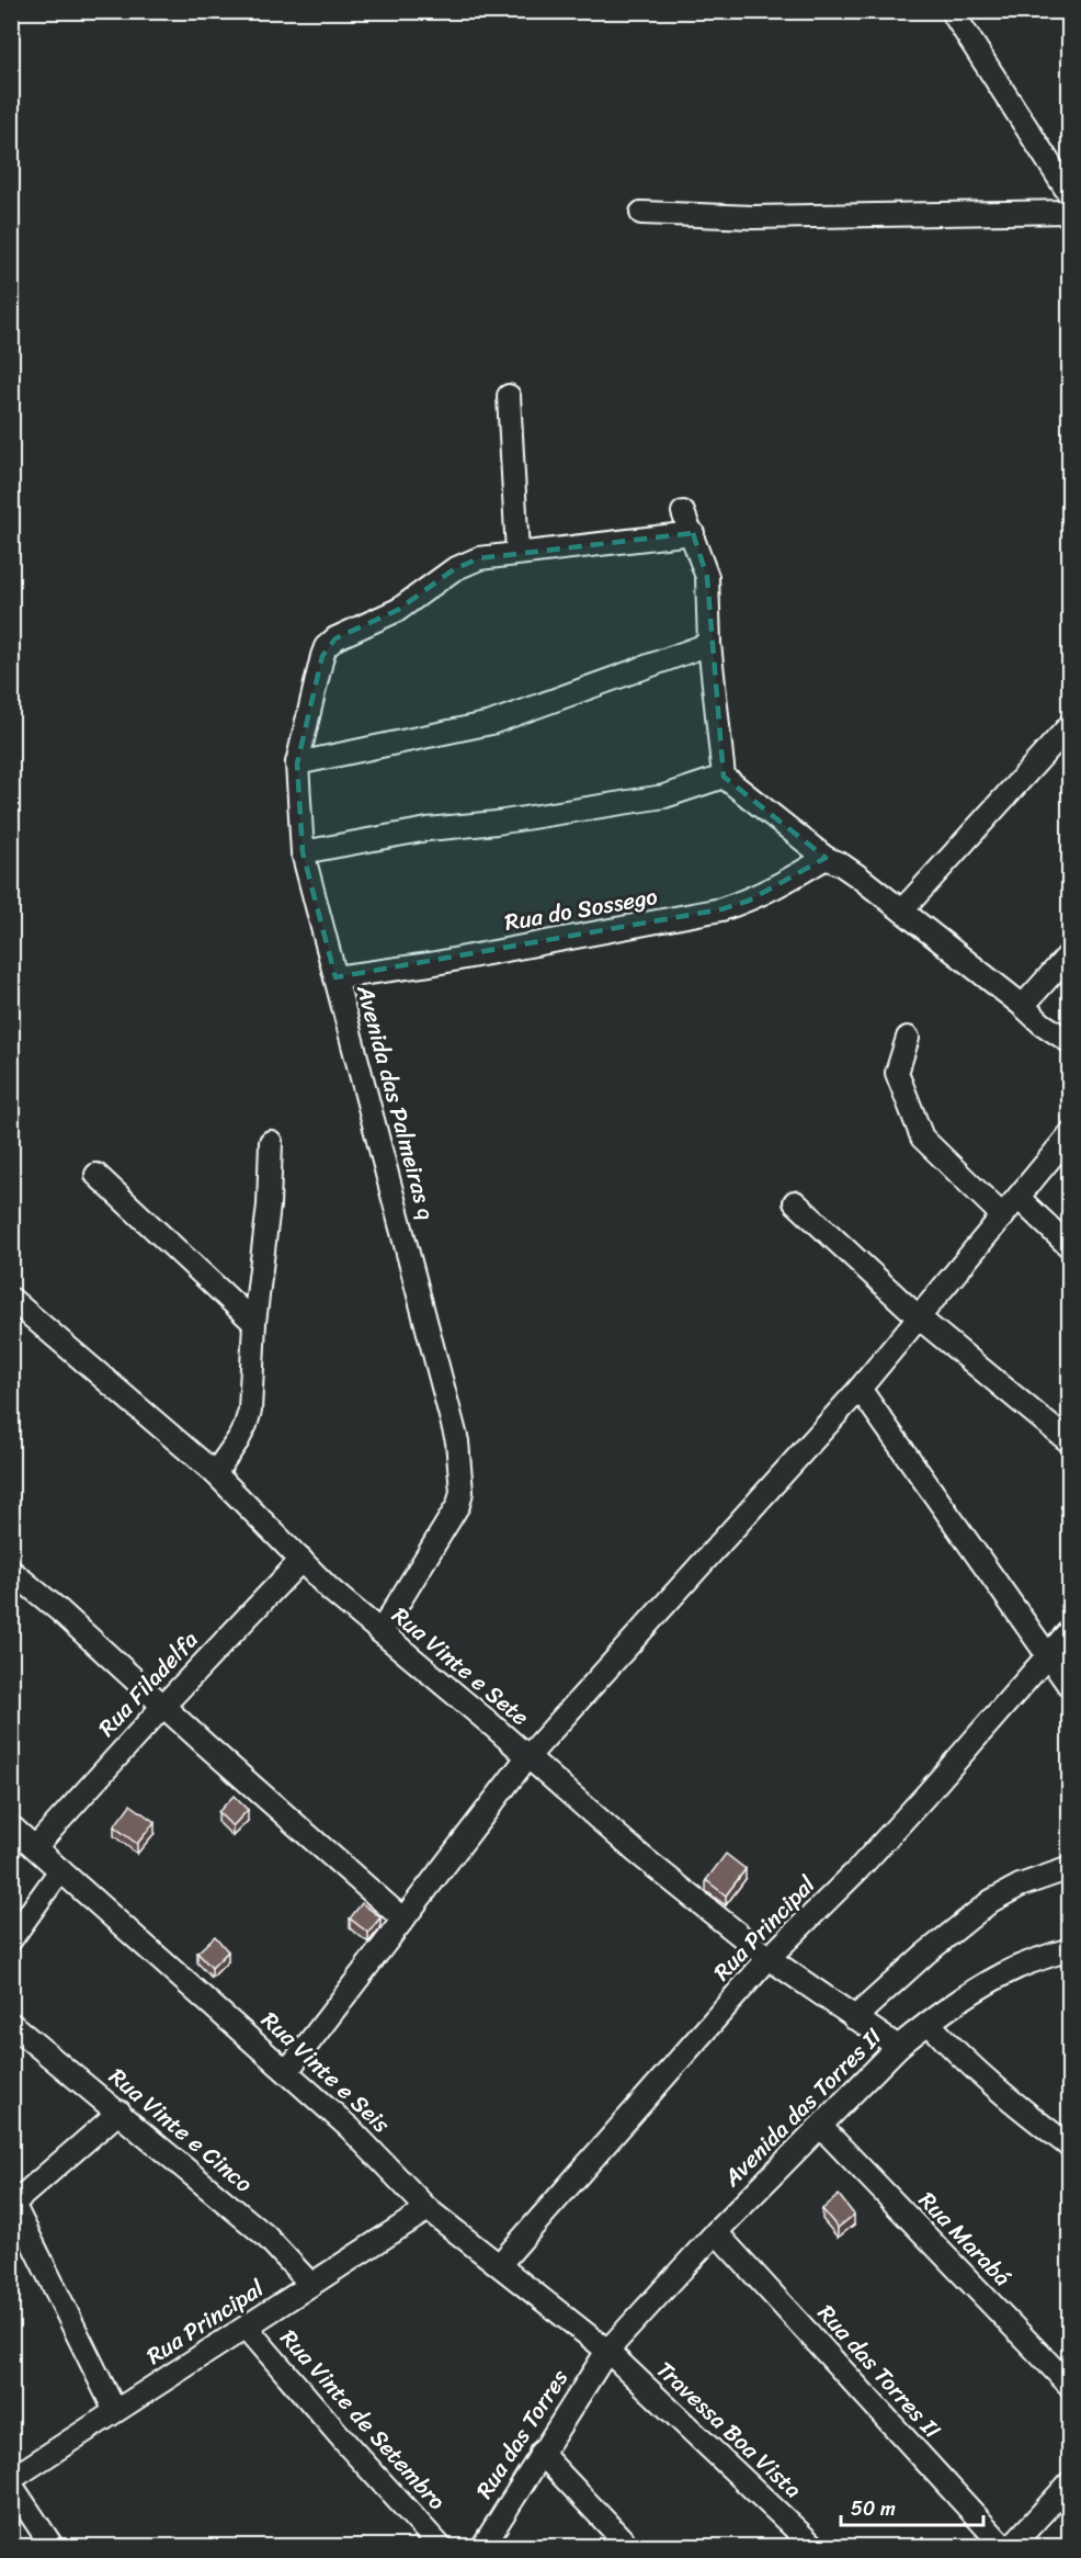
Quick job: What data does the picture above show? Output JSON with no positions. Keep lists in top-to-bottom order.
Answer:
{
  "streets": {
    "street": [
      "Rua do Sossego",
      "Avenida das Palmeiras q",
      "Rua Vinte e Sete",
      "Rua Filadelfa",
      "Rua Principal",
      "Rua Vinte e Seis",
      "Avenida das Torres II",
      "Rua Vinte e Cinco",
      "Rua Marabá",
      "Rua das Torres II",
      "Rua Vinte de Setembro",
      "Travessa Boa Vista",
      "Rua das Torres"
    ]
  },
  "crossings": [
    ["Rua do Sossego", "Avenida das Palmeiras q"],
    ["Avenida das Palmeiras q", "Rua Vinte e Sete"],
    ["Rua Vinte e Sete", "Rua Filadelfa"],
    ["Rua Vinte e Sete", "Rua Principal"],
    ["Rua Vinte e Sete", "Avenida das Torres II"],
    ["Rua Filadelfa", "Rua Vinte e Seis"],
    ["Rua Principal", "Rua Vinte e Seis"],
    ["Rua Principal", "Rua Vinte e Cinco"],
    ["Rua Principal", "Rua Vinte de Setembro"],
    ["Rua Vinte e Seis", "Avenida das Torres II"],
    ["Rua Vinte e Seis", "Travessa Boa Vista"],
    ["Rua Vinte e Seis", "Rua das Torres"],
    ["Avenida das Torres II", "Rua Marabá"],
    ["Avenida das Torres II", "Rua das Torres II"],
    ["Avenida das Torres II", "Travessa Boa Vista"],
    ["Avenida das Torres II", "Rua das Torres"],
    ["Travessa Boa Vista", "Rua das Torres"]
  ],
  "scale_bar": "50 m"
}
